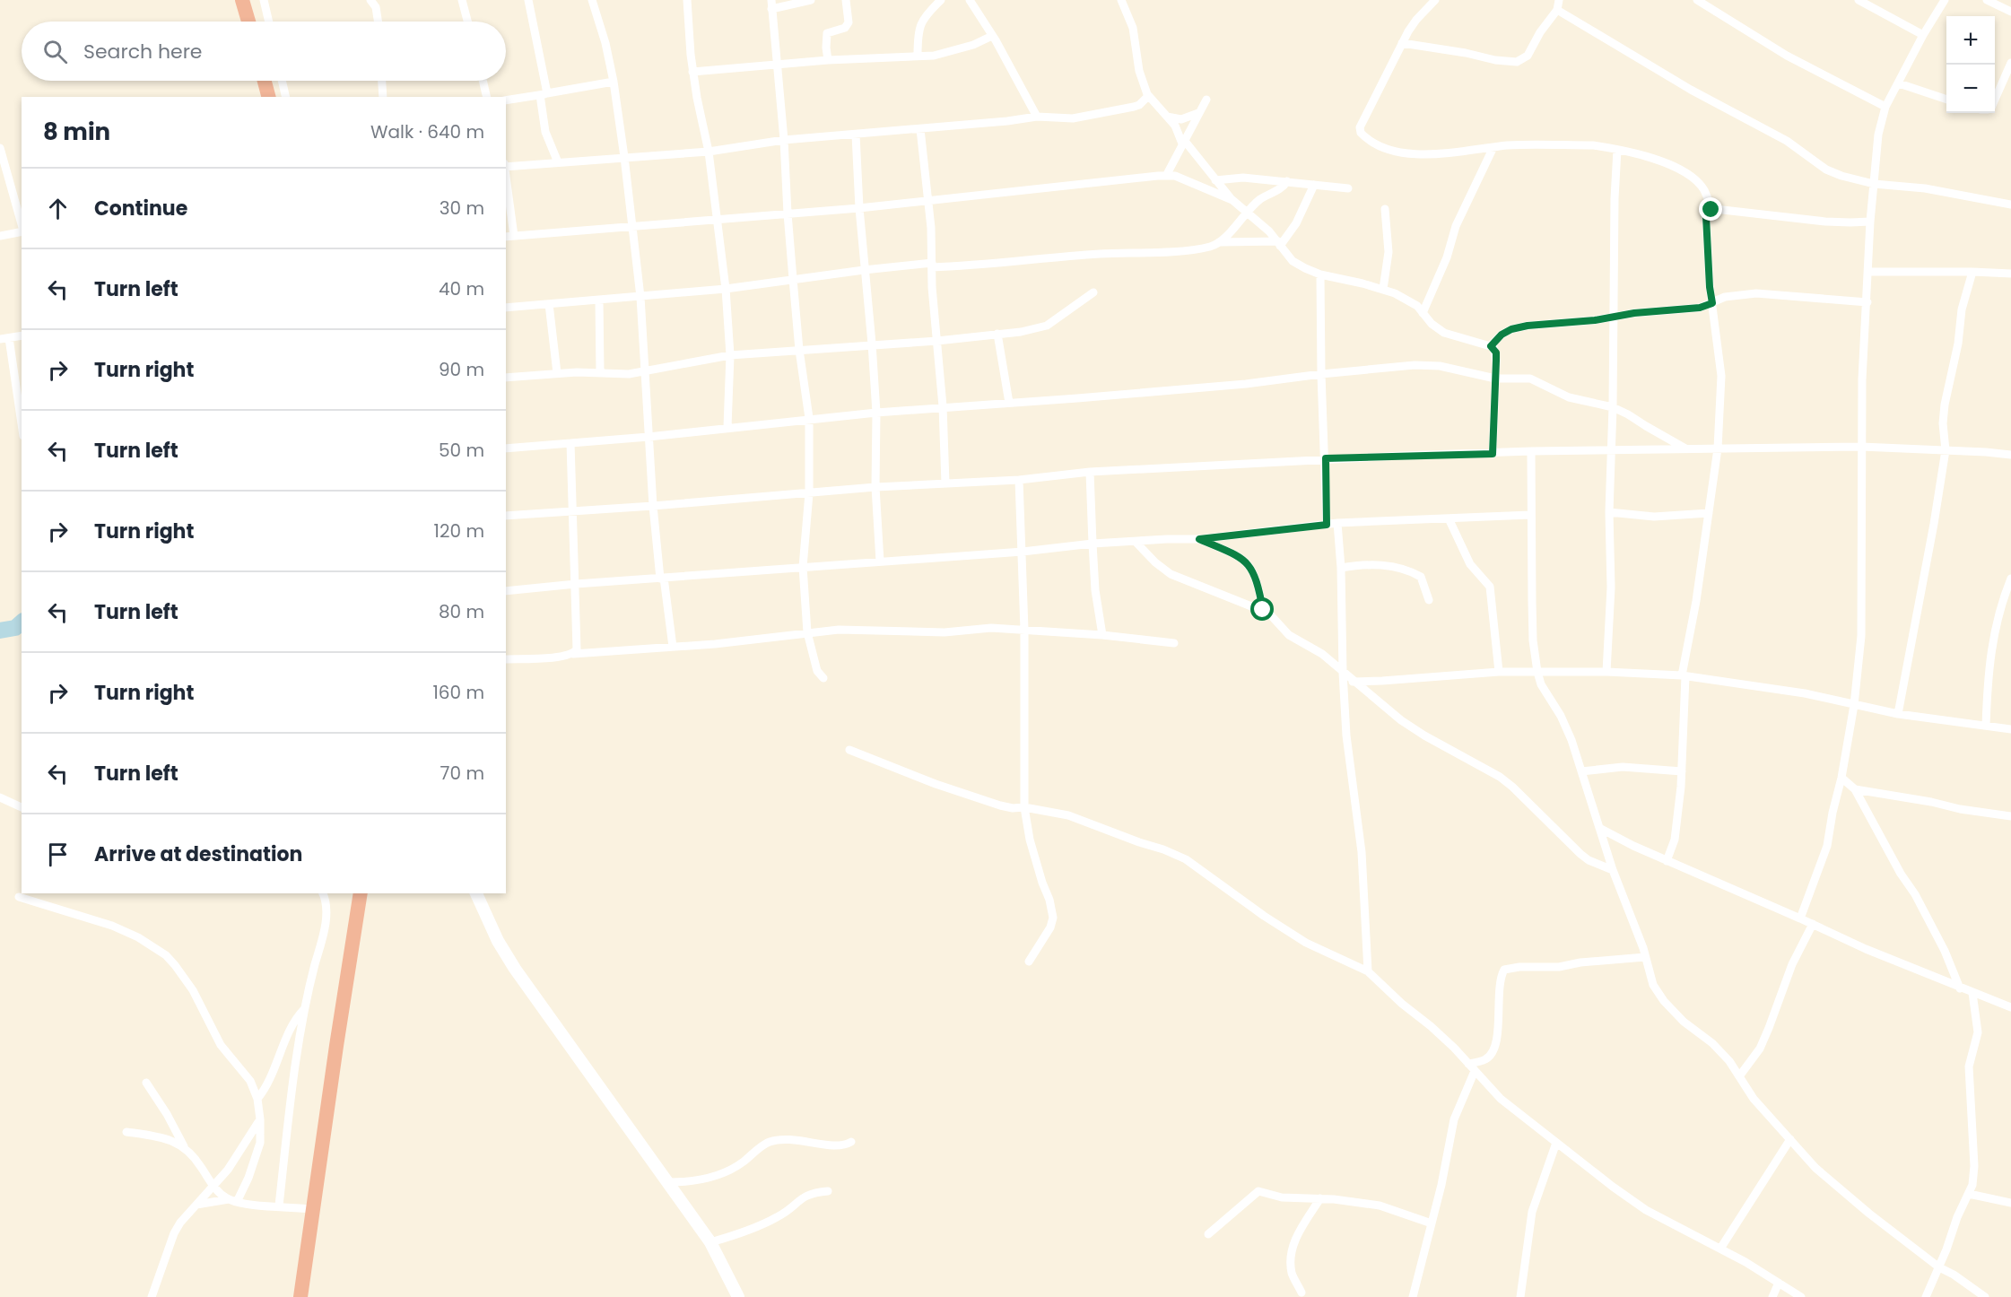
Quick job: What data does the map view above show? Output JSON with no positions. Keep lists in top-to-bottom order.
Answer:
{
  "page": {
    "map_buttons": ["+", "−"],
    "search": "Search here",
    "heading": ["8 min", "Walk · 640 m"],
    "list": [
      ["Continue", "30 m"],
      ["Turn left", "40 m"],
      ["Turn right", "90 m"],
      ["Turn left", "50 m"],
      ["Turn right", "120 m"],
      ["Turn left", "80 m"],
      ["Turn right", "160 m"],
      ["Turn left", "70 m"],
      "Arrive at destination"
    ]
  }
}
